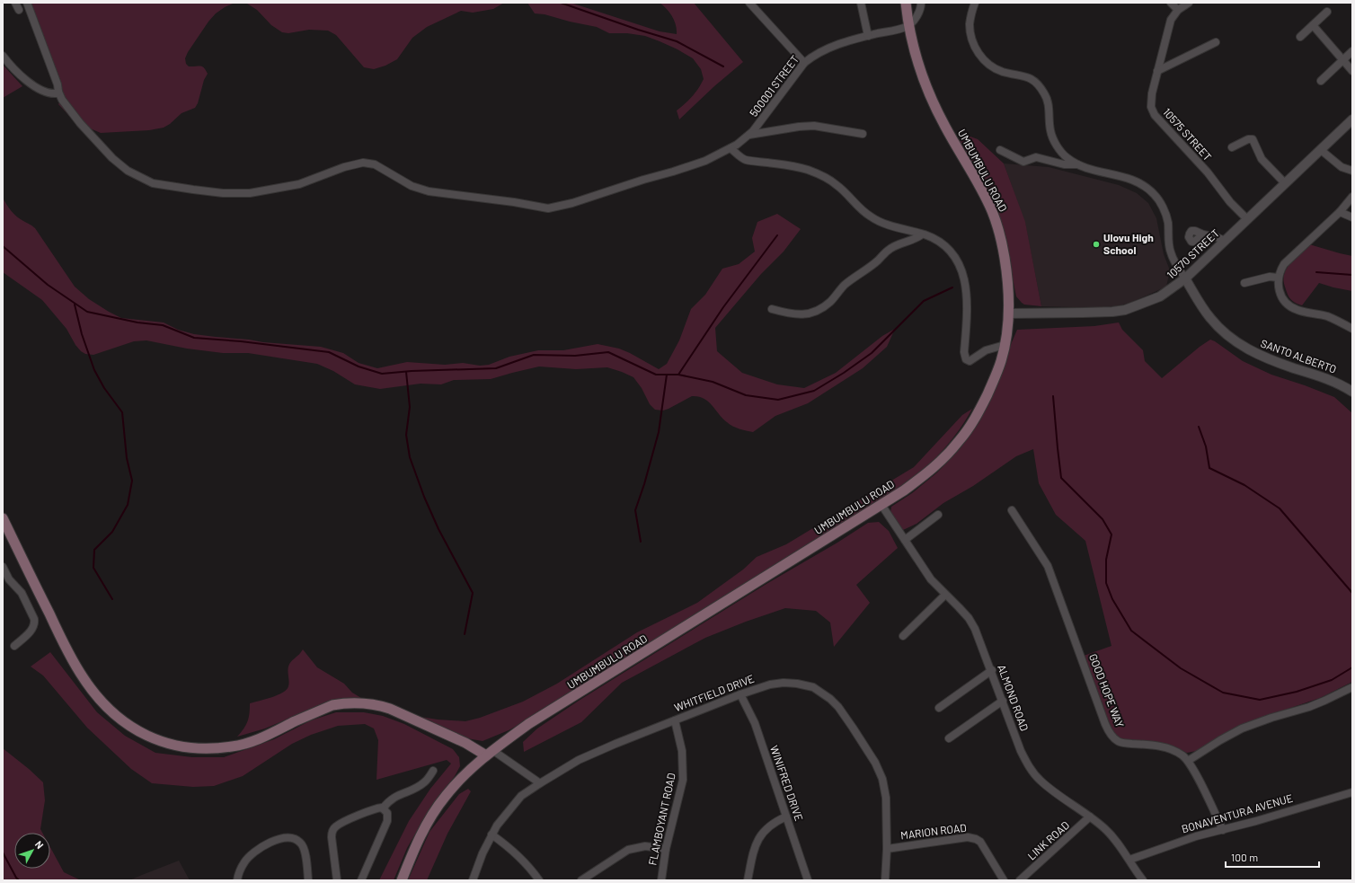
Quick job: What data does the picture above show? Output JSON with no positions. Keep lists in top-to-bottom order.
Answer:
{
  "streets": {
    "main road": ["UMBUMBULU ROAD"],
    "street": [
      "500001 STREET",
      "10575 STREET",
      "10570 STREET",
      "SANTO ALBERTO",
      "GOOD HOPE WAY",
      "WHITFIELD DRIVE",
      "ALMOND ROAD",
      "WINIFRED DRIVE",
      "BONAVENTURA AVENUE",
      "FLAMBOYANT ROAD",
      "MARION ROAD",
      "LINK ROAD"
    ]
  },
  "crossings": [
    ["500001 STREET", "UMBUMBULU ROAD"],
    ["10575 STREET", "10570 STREET"],
    ["UMBUMBULU ROAD", "10570 STREET"],
    ["UMBUMBULU ROAD", "ALMOND ROAD"],
    ["10570 STREET", "SANTO ALBERTO"],
    ["GOOD HOPE WAY", "BONAVENTURA AVENUE"],
    ["WHITFIELD DRIVE", "WINIFRED DRIVE"],
    ["WHITFIELD DRIVE", "FLAMBOYANT ROAD"],
    ["WHITFIELD DRIVE", "MARION ROAD"],
    ["ALMOND ROAD", "BONAVENTURA AVENUE"],
    ["ALMOND ROAD", "LINK ROAD"]
  ],
  "places": ["Ulovu High School"],
  "scale_bar": "100 m",
  "north": "top right"
}
